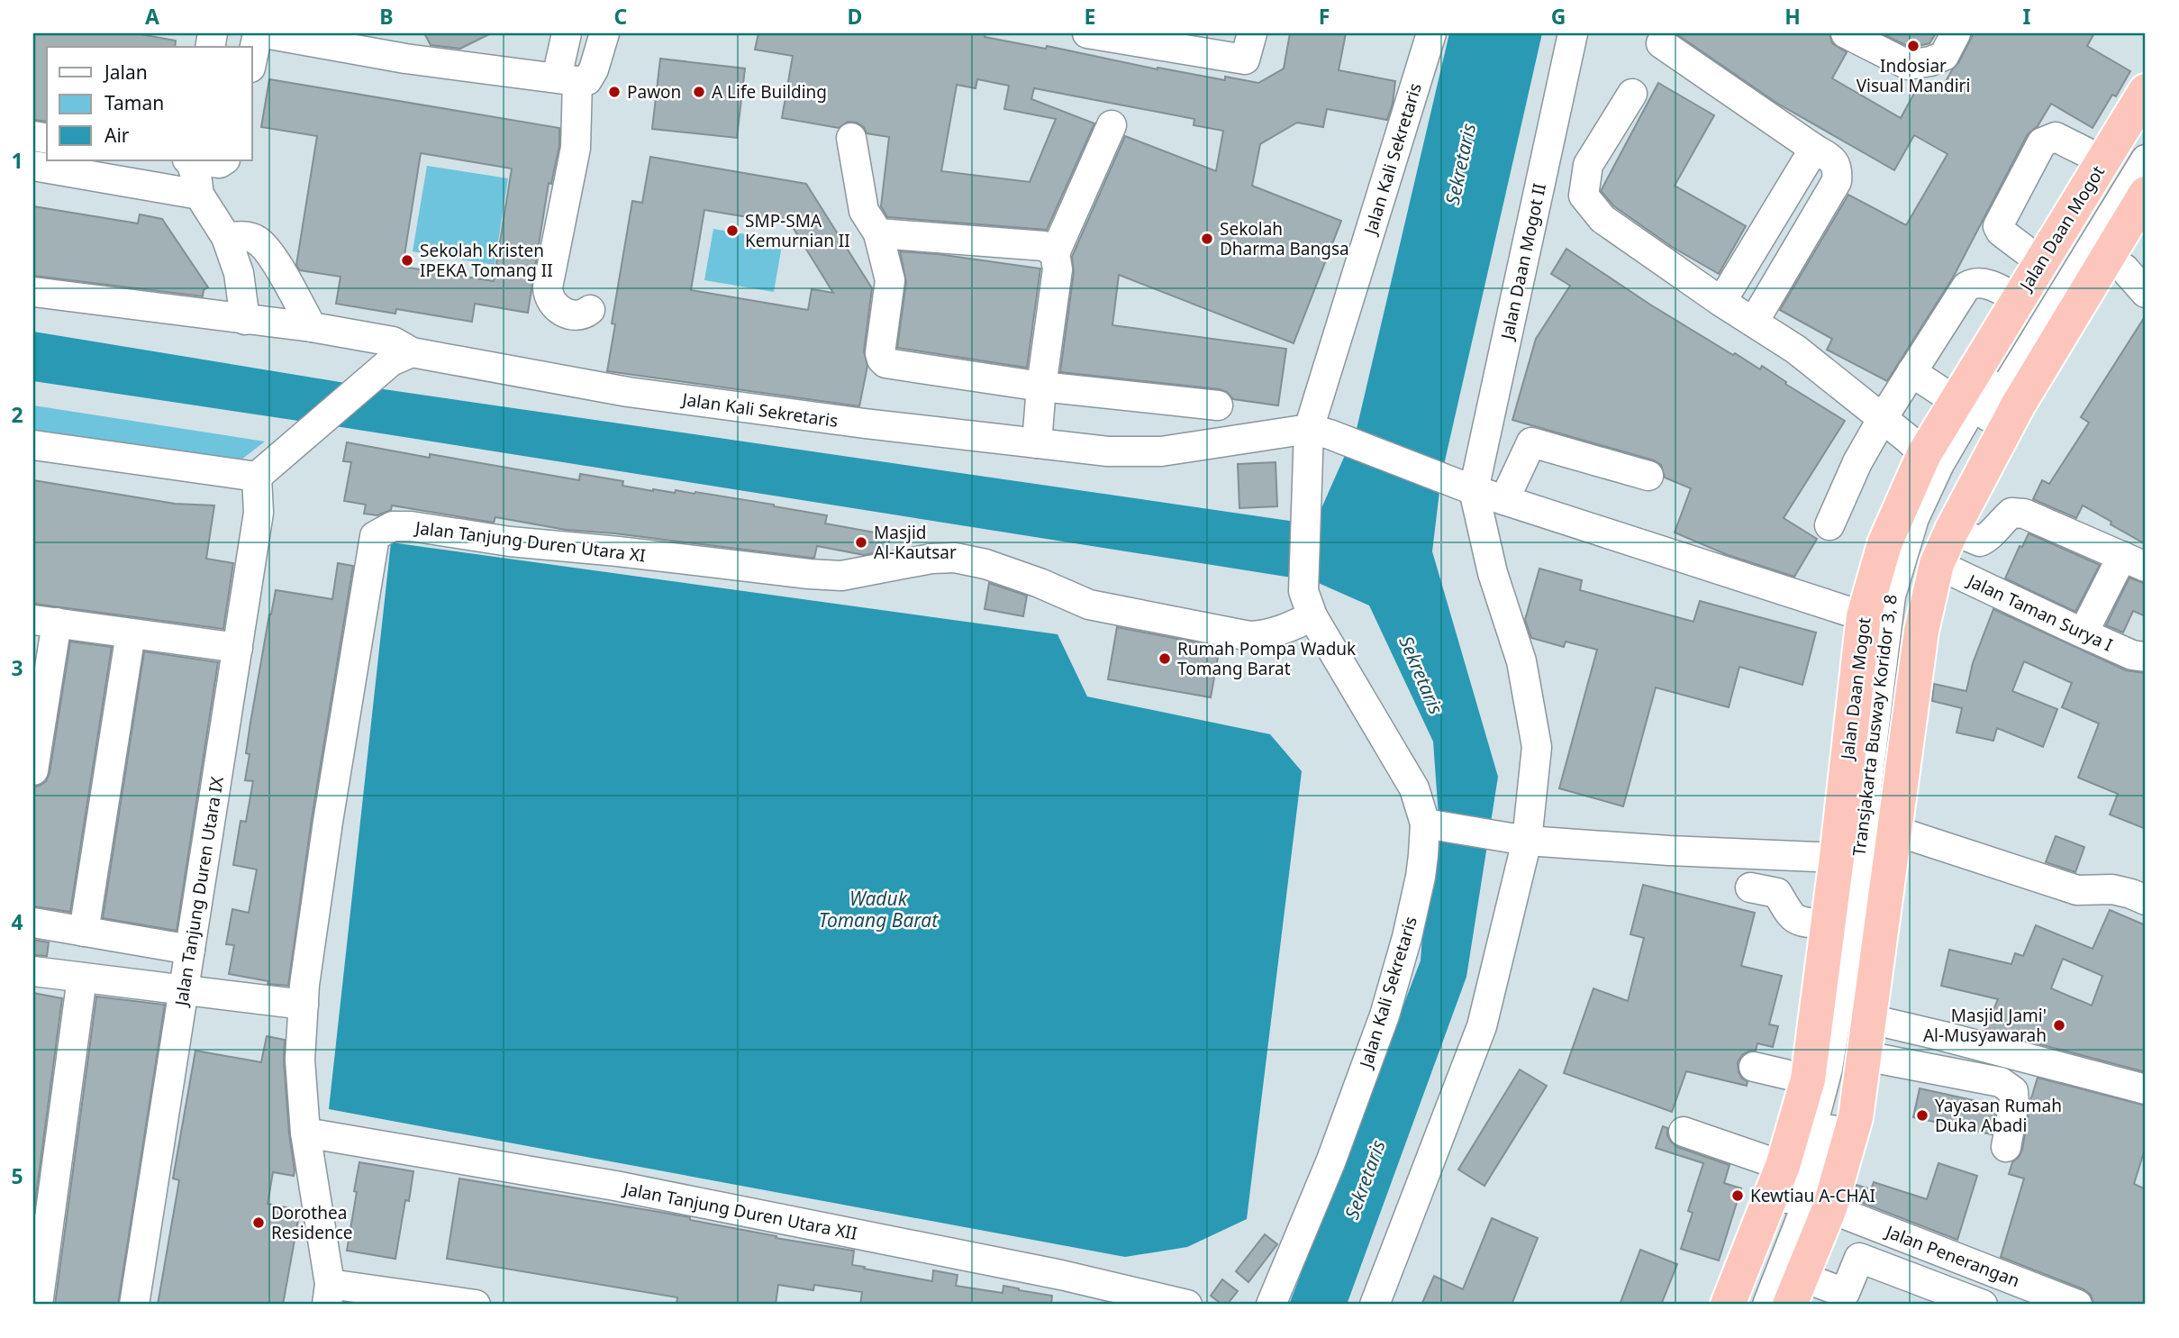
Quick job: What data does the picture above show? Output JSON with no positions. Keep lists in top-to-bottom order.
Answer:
{
  "streets": {
    "highway": ["Jalan Daan Mogot"],
    "street": [
      "Jalan Kali Sekretaris",
      "Jalan Daan Mogot II",
      "Jalan Tanjung Duren Utara XI",
      "Jalan Taman Surya I",
      "Transjakarta Busway Koridor 3, 8",
      "Jalan Tanjung Duren Utara IX",
      "Jalan Tanjung Duren Utara XII",
      "Jalan Penerangan"
    ]
  },
  "crossings": [
    ["Jalan Kali Sekretaris", "Jalan Tanjung Duren Utara XI"],
    ["Jalan Tanjung Duren Utara XI", "Jalan Tanjung Duren Utara XII"]
  ],
  "water": ["Sekretaris", "Waduk Tomang Barat"],
  "places": [
    "Indosiar Visual Mandiri",
    "Pawon",
    "A Life Building",
    "SMP-SMA Kemurnian II",
    "Sekolah Dharma Bangsa",
    "Sekolah Kristen IPEKA Tomang II",
    "Masjid Al-Kautsar",
    "Rumah Pompa Waduk Tomang Barat",
    "Masjid Jami' Al-Musyawarah",
    "Yayasan Rumah Duka Abadi",
    "Kewtiau A-CHAI",
    "Dorothea Residence"
  ],
  "legend": ["Jalan", "Taman", "Air"],
  "grid": {
    "columns": [
      "A",
      "B",
      "C",
      "D",
      "E",
      "F",
      "G",
      "H",
      "I"
    ],
    "rows": [
      "1",
      "2",
      "3",
      "4",
      "5"
    ]
  }
}
